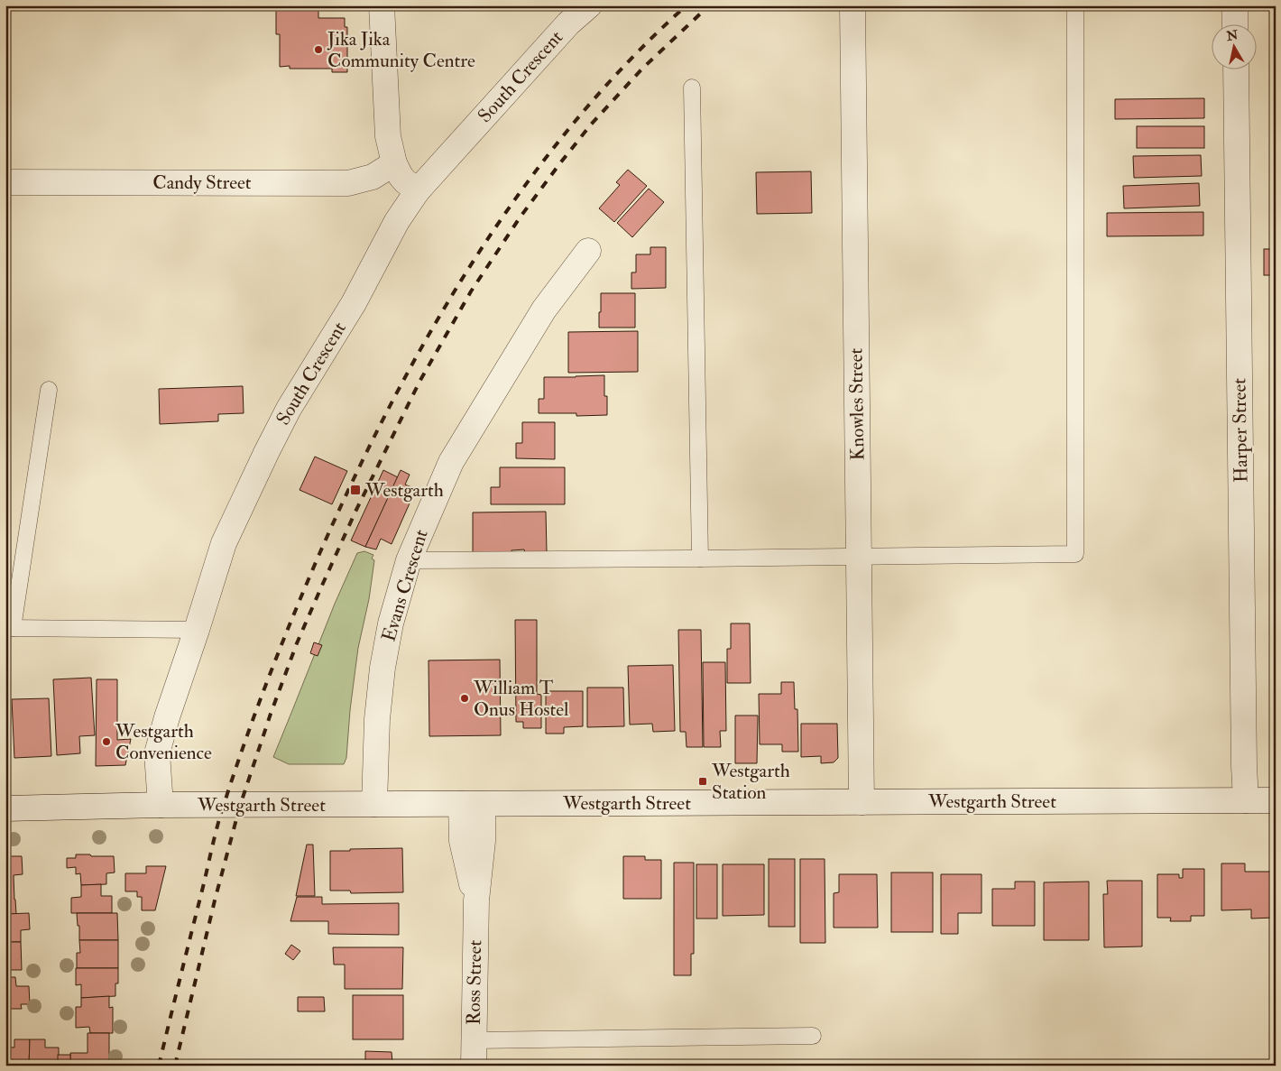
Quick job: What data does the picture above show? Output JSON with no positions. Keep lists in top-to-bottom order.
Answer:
{
  "streets": {
    "street": [
      "South Crescent",
      "Candy Street",
      "Knowles Street",
      "Harper Street",
      "Evans Crescent",
      "Westgarth Street",
      "Ross Street"
    ]
  },
  "crossings": [
    ["South Crescent", "Westgarth Street"],
    ["Knowles Street", "Westgarth Street"],
    ["Harper Street", "Westgarth Street"],
    ["Evans Crescent", "Westgarth Street"],
    ["Westgarth Street", "Ross Street"]
  ],
  "places": {
    "other": ["Jika Jika Community Centre", "William T Onus Hostel", "Westgarth Convenience"],
    "transit": ["Westgarth", "Westgarth Station"]
  },
  "north": "top"
}
